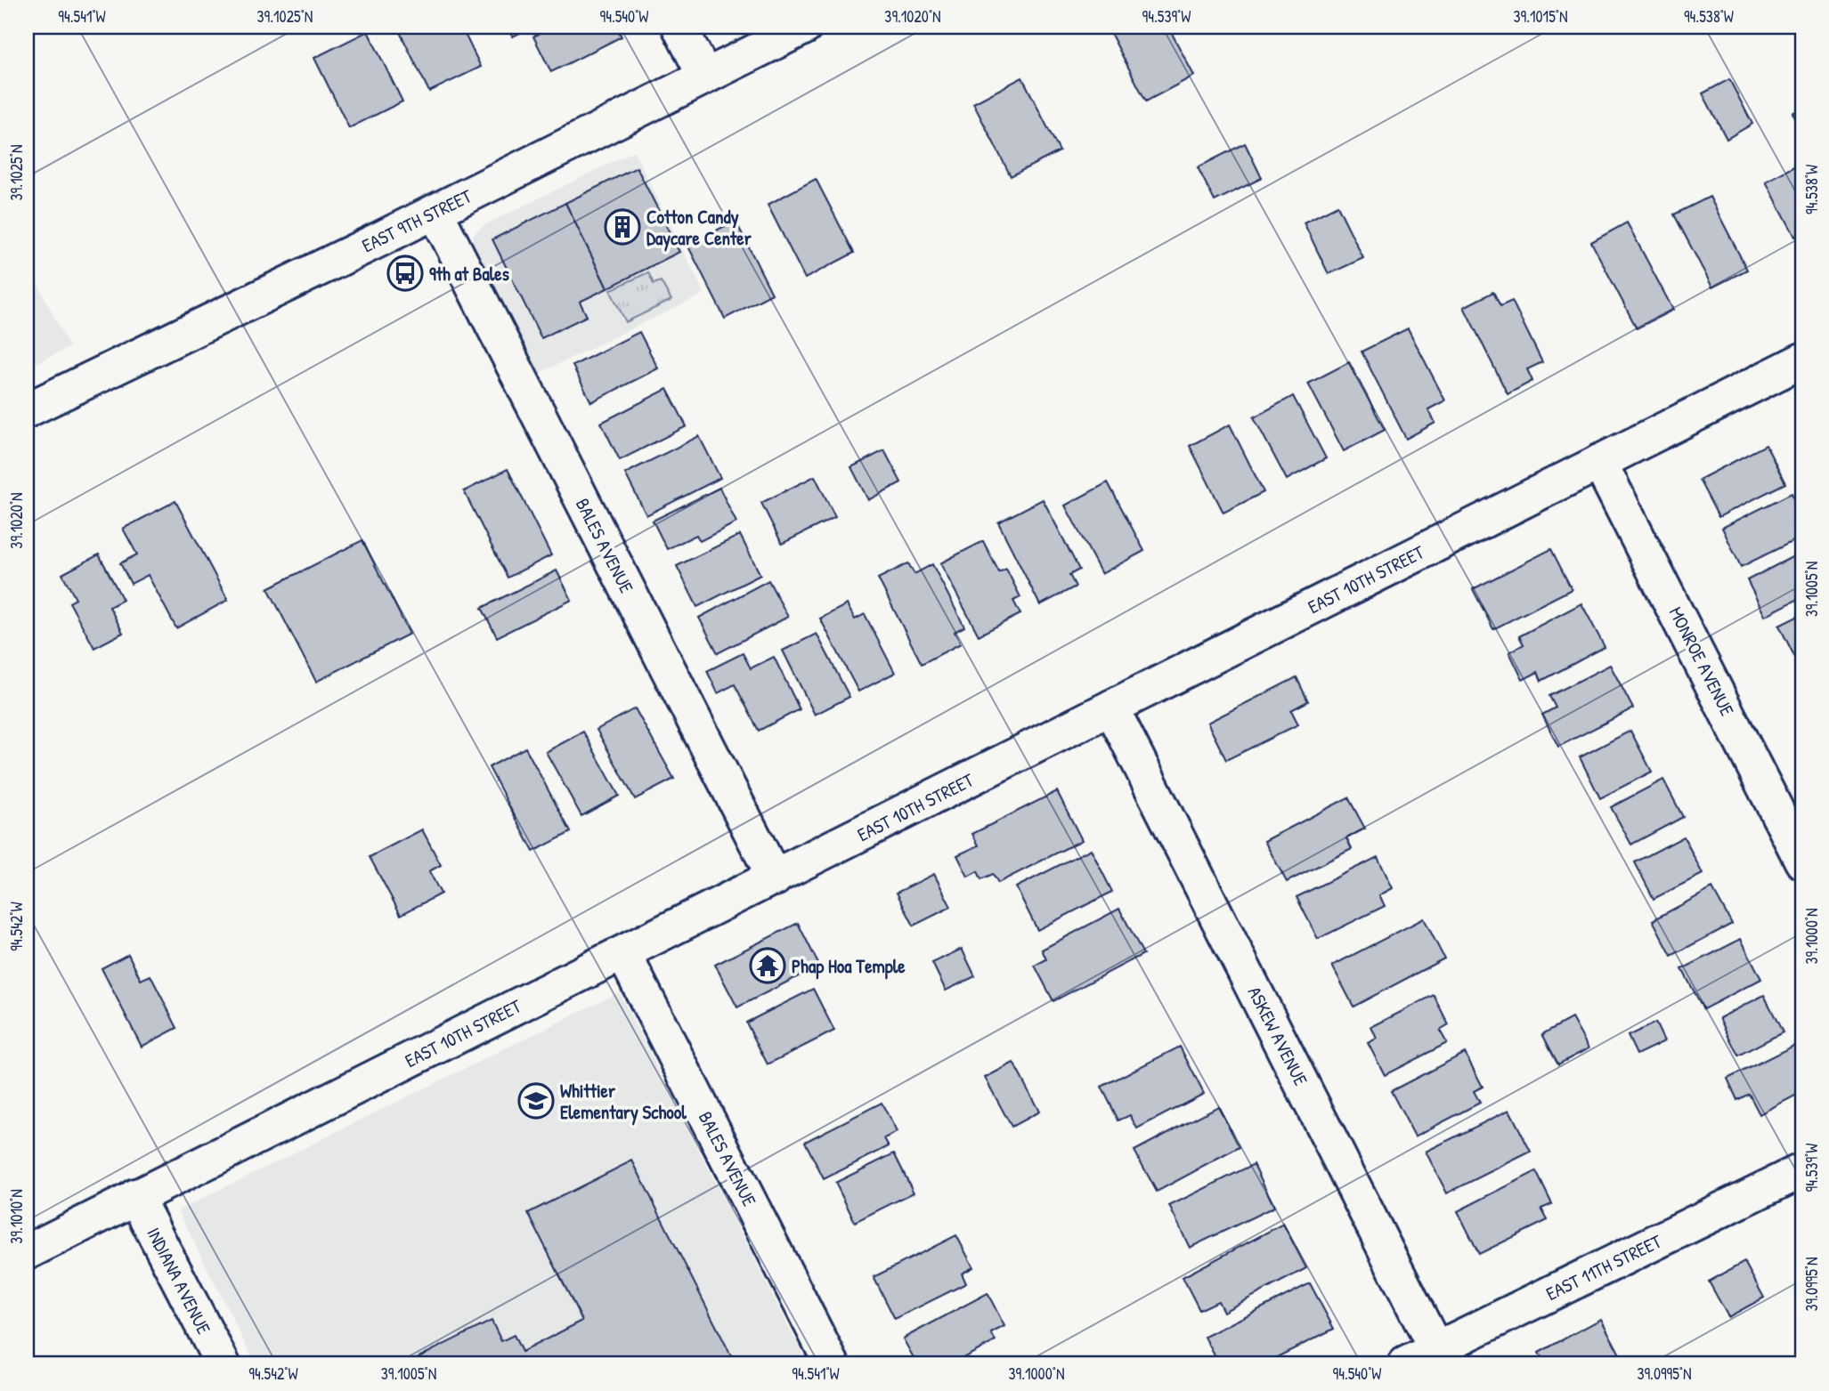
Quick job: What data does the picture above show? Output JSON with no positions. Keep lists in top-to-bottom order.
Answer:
{
  "streets": {
    "street": [
      "EAST 9TH STREET",
      "BALES AVENUE",
      "EAST 10TH STREET",
      "MONROE AVENUE",
      "ASKEW AVENUE",
      "EAST 11TH STREET",
      "INDIANA AVENUE"
    ]
  },
  "crossings": [
    ["EAST 9TH STREET", "BALES AVENUE"],
    ["BALES AVENUE", "EAST 10TH STREET"],
    ["EAST 10TH STREET", "MONROE AVENUE"],
    ["EAST 10TH STREET", "ASKEW AVENUE"],
    ["EAST 10TH STREET", "INDIANA AVENUE"],
    ["ASKEW AVENUE", "EAST 11TH STREET"]
  ],
  "places": {
    "building": ["Cotton Candy Daycare Center"],
    "bus stop": ["9th at Bales"],
    "temple": ["Phap Hoa Temple"],
    "school or university": ["Whittier Elementary School"]
  },
  "coordinates": [
    "94.541°W",
    "39.1025°N",
    "94.540°W",
    "39.1020°N",
    "94.539°W",
    "39.1015°N",
    "94.538°W",
    "39.1005°N",
    "94.542°W",
    "39.1000°N",
    "39.1010°N",
    "39.0995°N"
  ]
}
